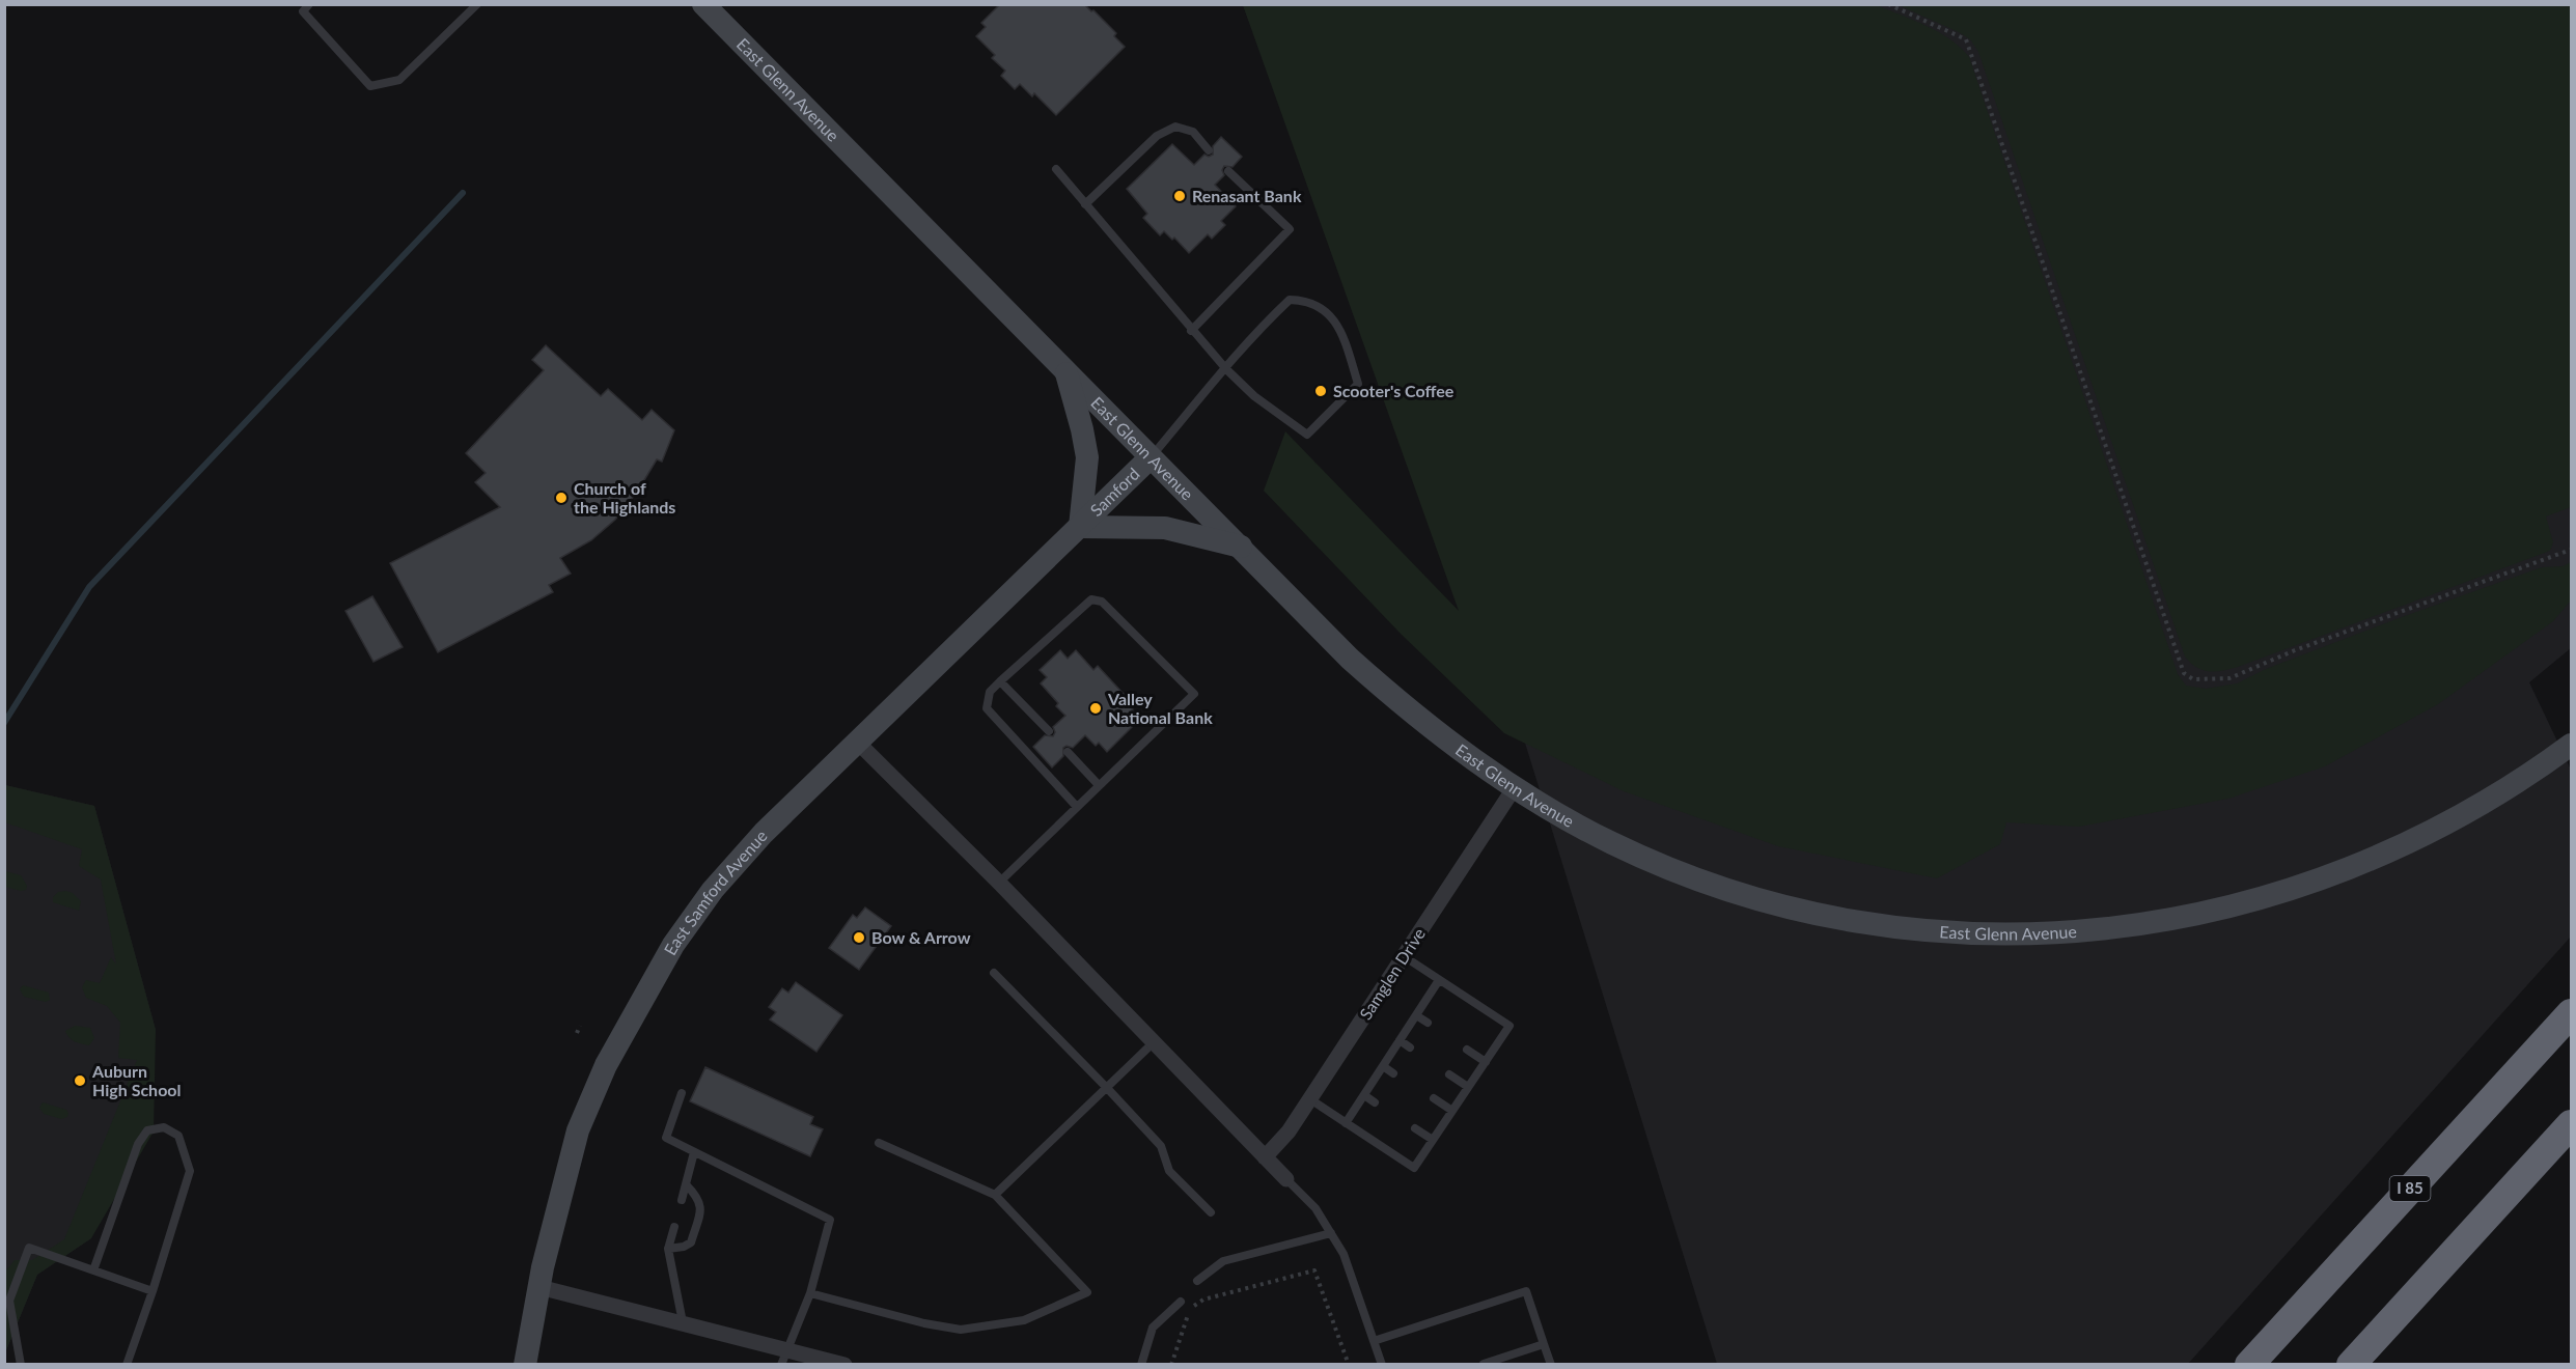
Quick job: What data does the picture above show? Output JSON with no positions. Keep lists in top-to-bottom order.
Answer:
{
  "streets": {
    "highway": ["I 85"],
    "main road": ["East Glenn Avenue", "Samford", "East Samford Avenue"],
    "street": ["Samglen Drive"]
  },
  "crossings": [
    ["East Glenn Avenue", "Samford"],
    ["East Glenn Avenue", "Samglen Drive"],
    ["Samford", "East Samford Avenue"]
  ],
  "places": [
    "Renasant Bank",
    "Scooter's Coffee",
    "Church of the Highlands",
    "Valley National Bank",
    "Bow & Arrow",
    "Auburn High School"
  ]
}
